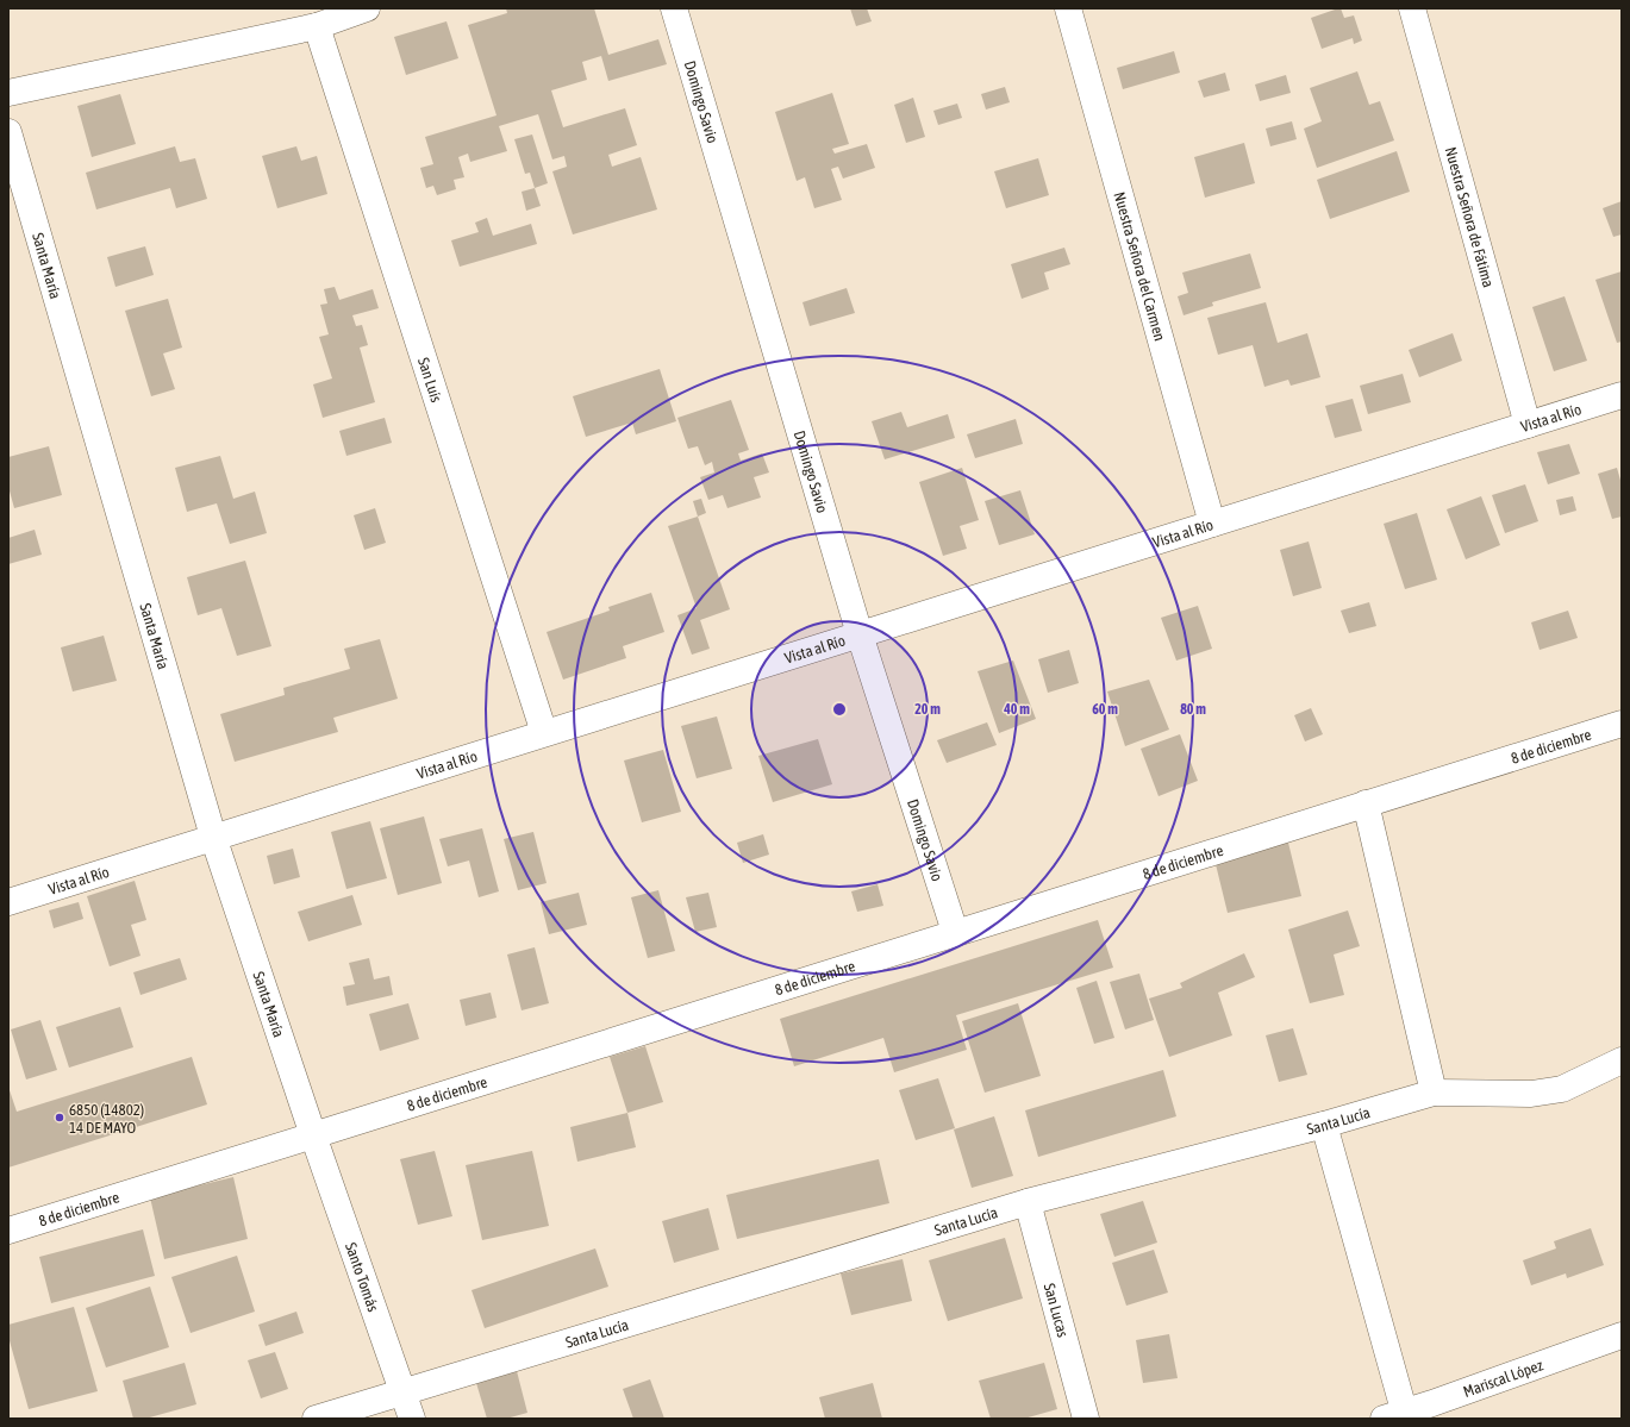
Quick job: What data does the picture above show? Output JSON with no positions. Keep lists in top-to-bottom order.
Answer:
{
  "streets": {
    "street": [
      "Domingo Savio",
      "Nuestra Señora de Fátima",
      "Santa María",
      "Nuestra Señora del Carmen",
      "San Luís",
      "Vista al Río",
      "8 de diciembre",
      "Santa Lucía",
      "Santo Tomás",
      "San Lucas",
      "Mariscal López"
    ]
  },
  "crossings": [
    ["Domingo Savio", "Vista al Río"],
    ["Domingo Savio", "8 de diciembre"],
    ["Nuestra Señora de Fátima", "Vista al Río"],
    ["Santa María", "Vista al Río"],
    ["Santa María", "8 de diciembre"],
    ["Santa María", "Santo Tomás"],
    ["Nuestra Señora del Carmen", "Vista al Río"],
    ["San Luís", "Vista al Río"],
    ["8 de diciembre", "Santo Tomás"],
    ["Santa Lucía", "Santo Tomás"],
    ["Santa Lucía", "San Lucas"]
  ],
  "places": ["6850 (14802) 14 DE MAYO"],
  "rings": [
    "20 m",
    "40 m",
    "60 m",
    "80 m"
  ]
}
